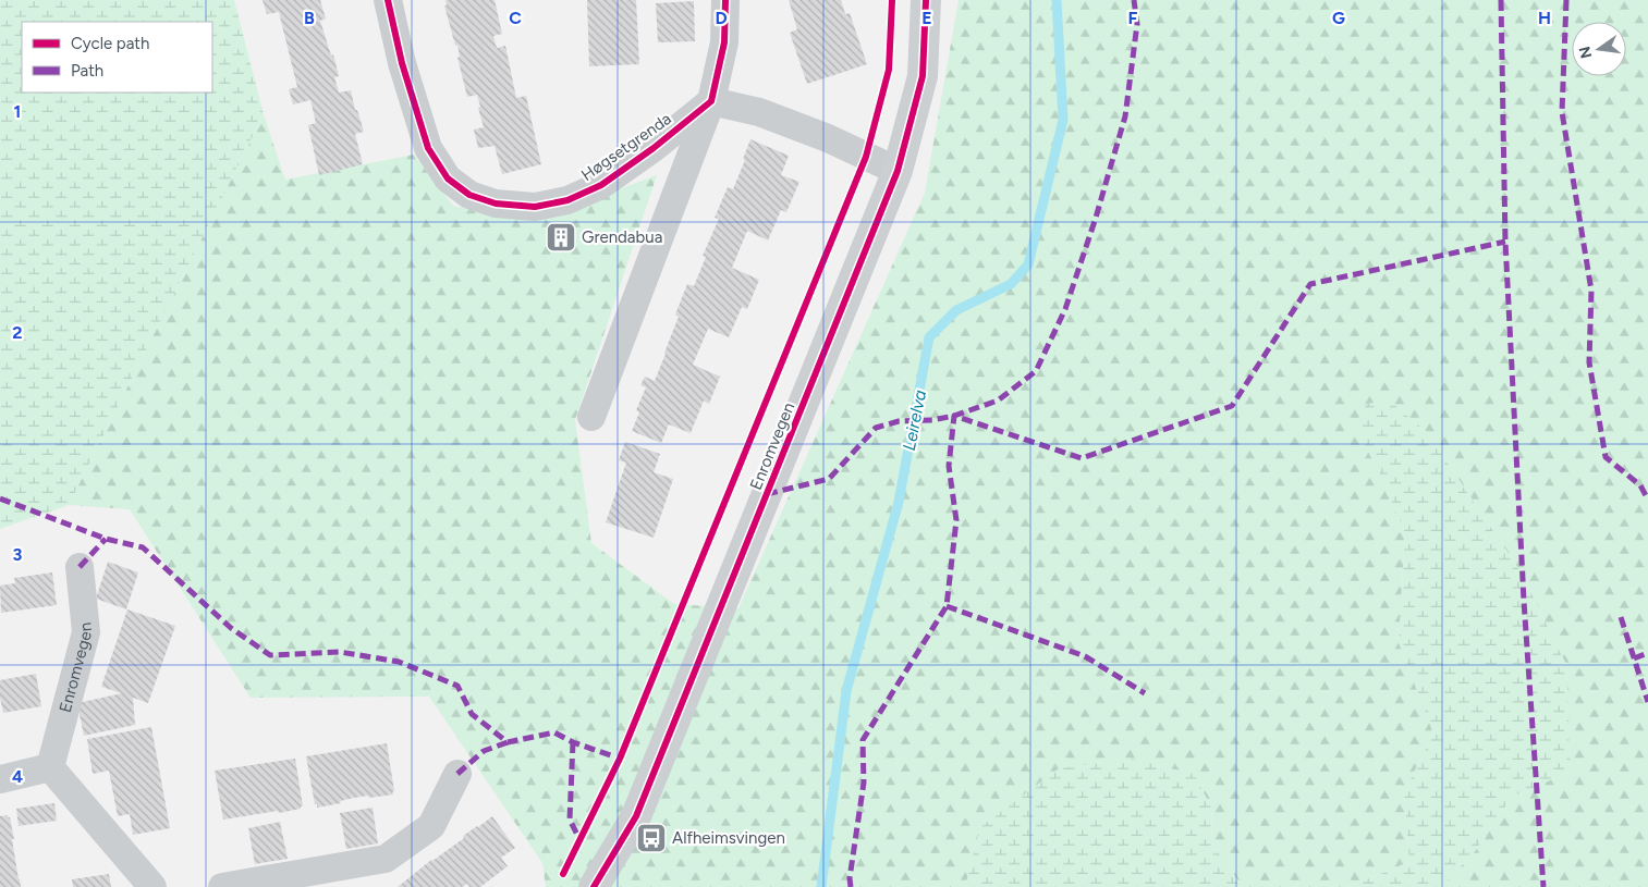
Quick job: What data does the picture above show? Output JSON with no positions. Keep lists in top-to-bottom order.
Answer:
{
  "streets": {
    "street": ["Høgsetgrenda", "Enromvegen"]
  },
  "water": ["Leirelva"],
  "places": {
    "building": ["Grendabua"],
    "bus stop": ["Alfheimsvingen"]
  },
  "legend": ["Cycle path", "Path"],
  "north": "left",
  "grid": {
    "columns": [
      "B",
      "C",
      "D",
      "E",
      "F",
      "G",
      "H"
    ],
    "rows": [
      "1",
      "2",
      "3",
      "4"
    ]
  }
}
